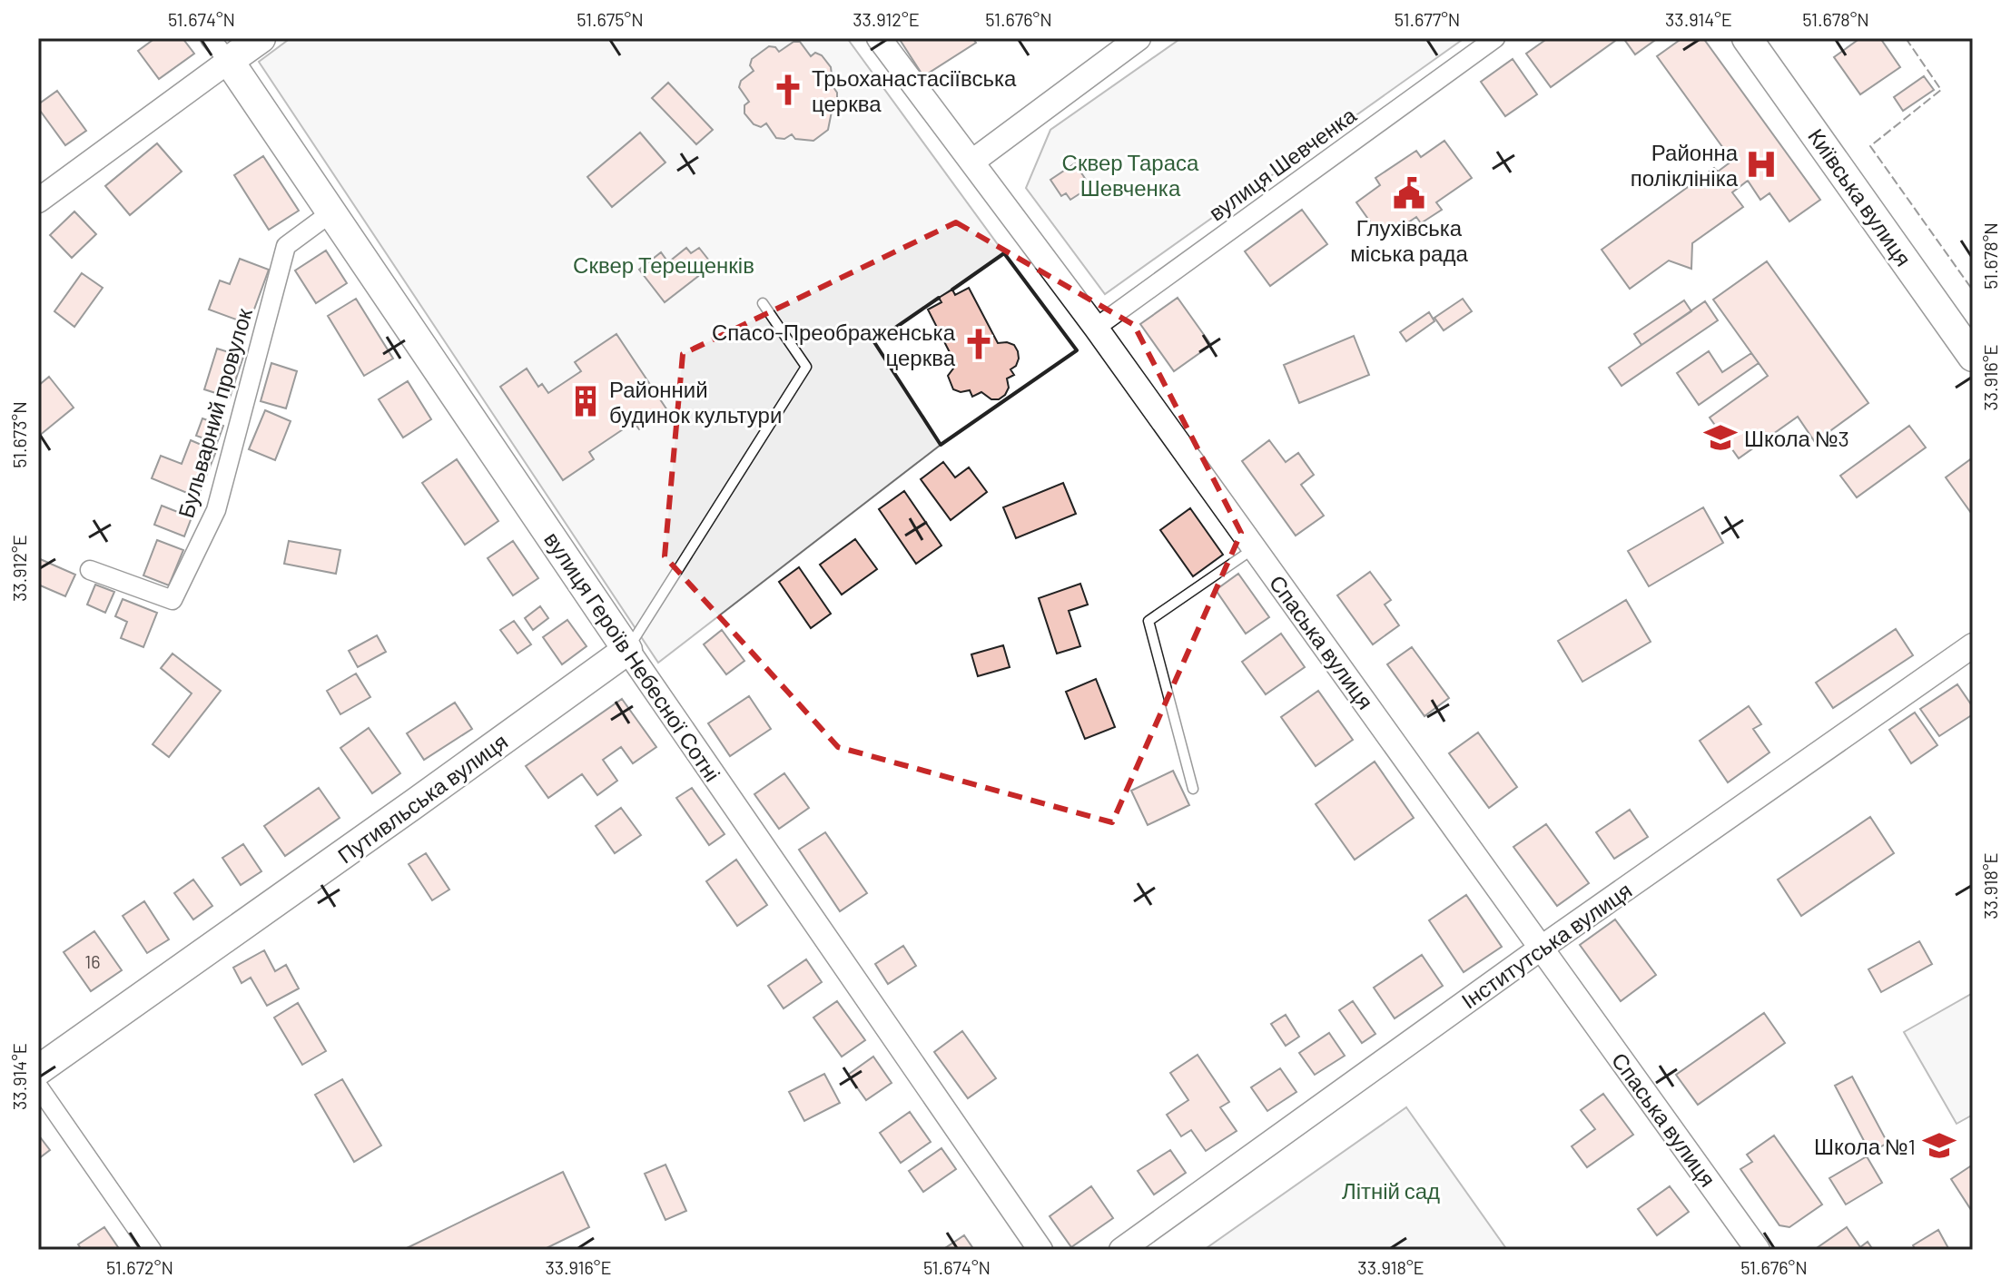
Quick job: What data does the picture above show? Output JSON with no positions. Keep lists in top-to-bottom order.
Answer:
{
  "streets": {
    "main road": ["Київська вулиця", "вулиця Героїв Небесної Сотні", "Путивльська вулиця"],
    "street": [
      "вулиця Шевченка",
      "Бульварний провулок",
      "Спаська вулиця",
      "Інститутська вулиця"
    ]
  },
  "crossings": [
    ["вулиця Шевченка", "Спаська вулиця"],
    ["Бульварний провулок", "вулиця Героїв Небесної Сотні"],
    ["Спаська вулиця", "Інститутська вулиця"],
    ["вулиця Героїв Небесної Сотні", "Путивльська вулиця"]
  ],
  "parks": ["Сквер Тараса Шевченка", "Сквер Терещенків", "Літній сад"],
  "places": {
    "church": ["Трьоханастасіївська церква", "Спасо-Преображенська церква"],
    "hospital": ["Районна поліклініка"],
    "public building": ["Глухівська міська рада"],
    "building": ["Районний будинок культури"],
    "school or university": ["Школа №3", "Школа №1"]
  },
  "house_numbers": ["16"],
  "coordinates": [
    "51.674°N",
    "51.675°N",
    "33.912°E",
    "51.676°N",
    "51.677°N",
    "33.914°E",
    "51.678°N",
    "33.916°E",
    "51.673°N",
    "33.918°E",
    "51.672°N"
  ]
}
